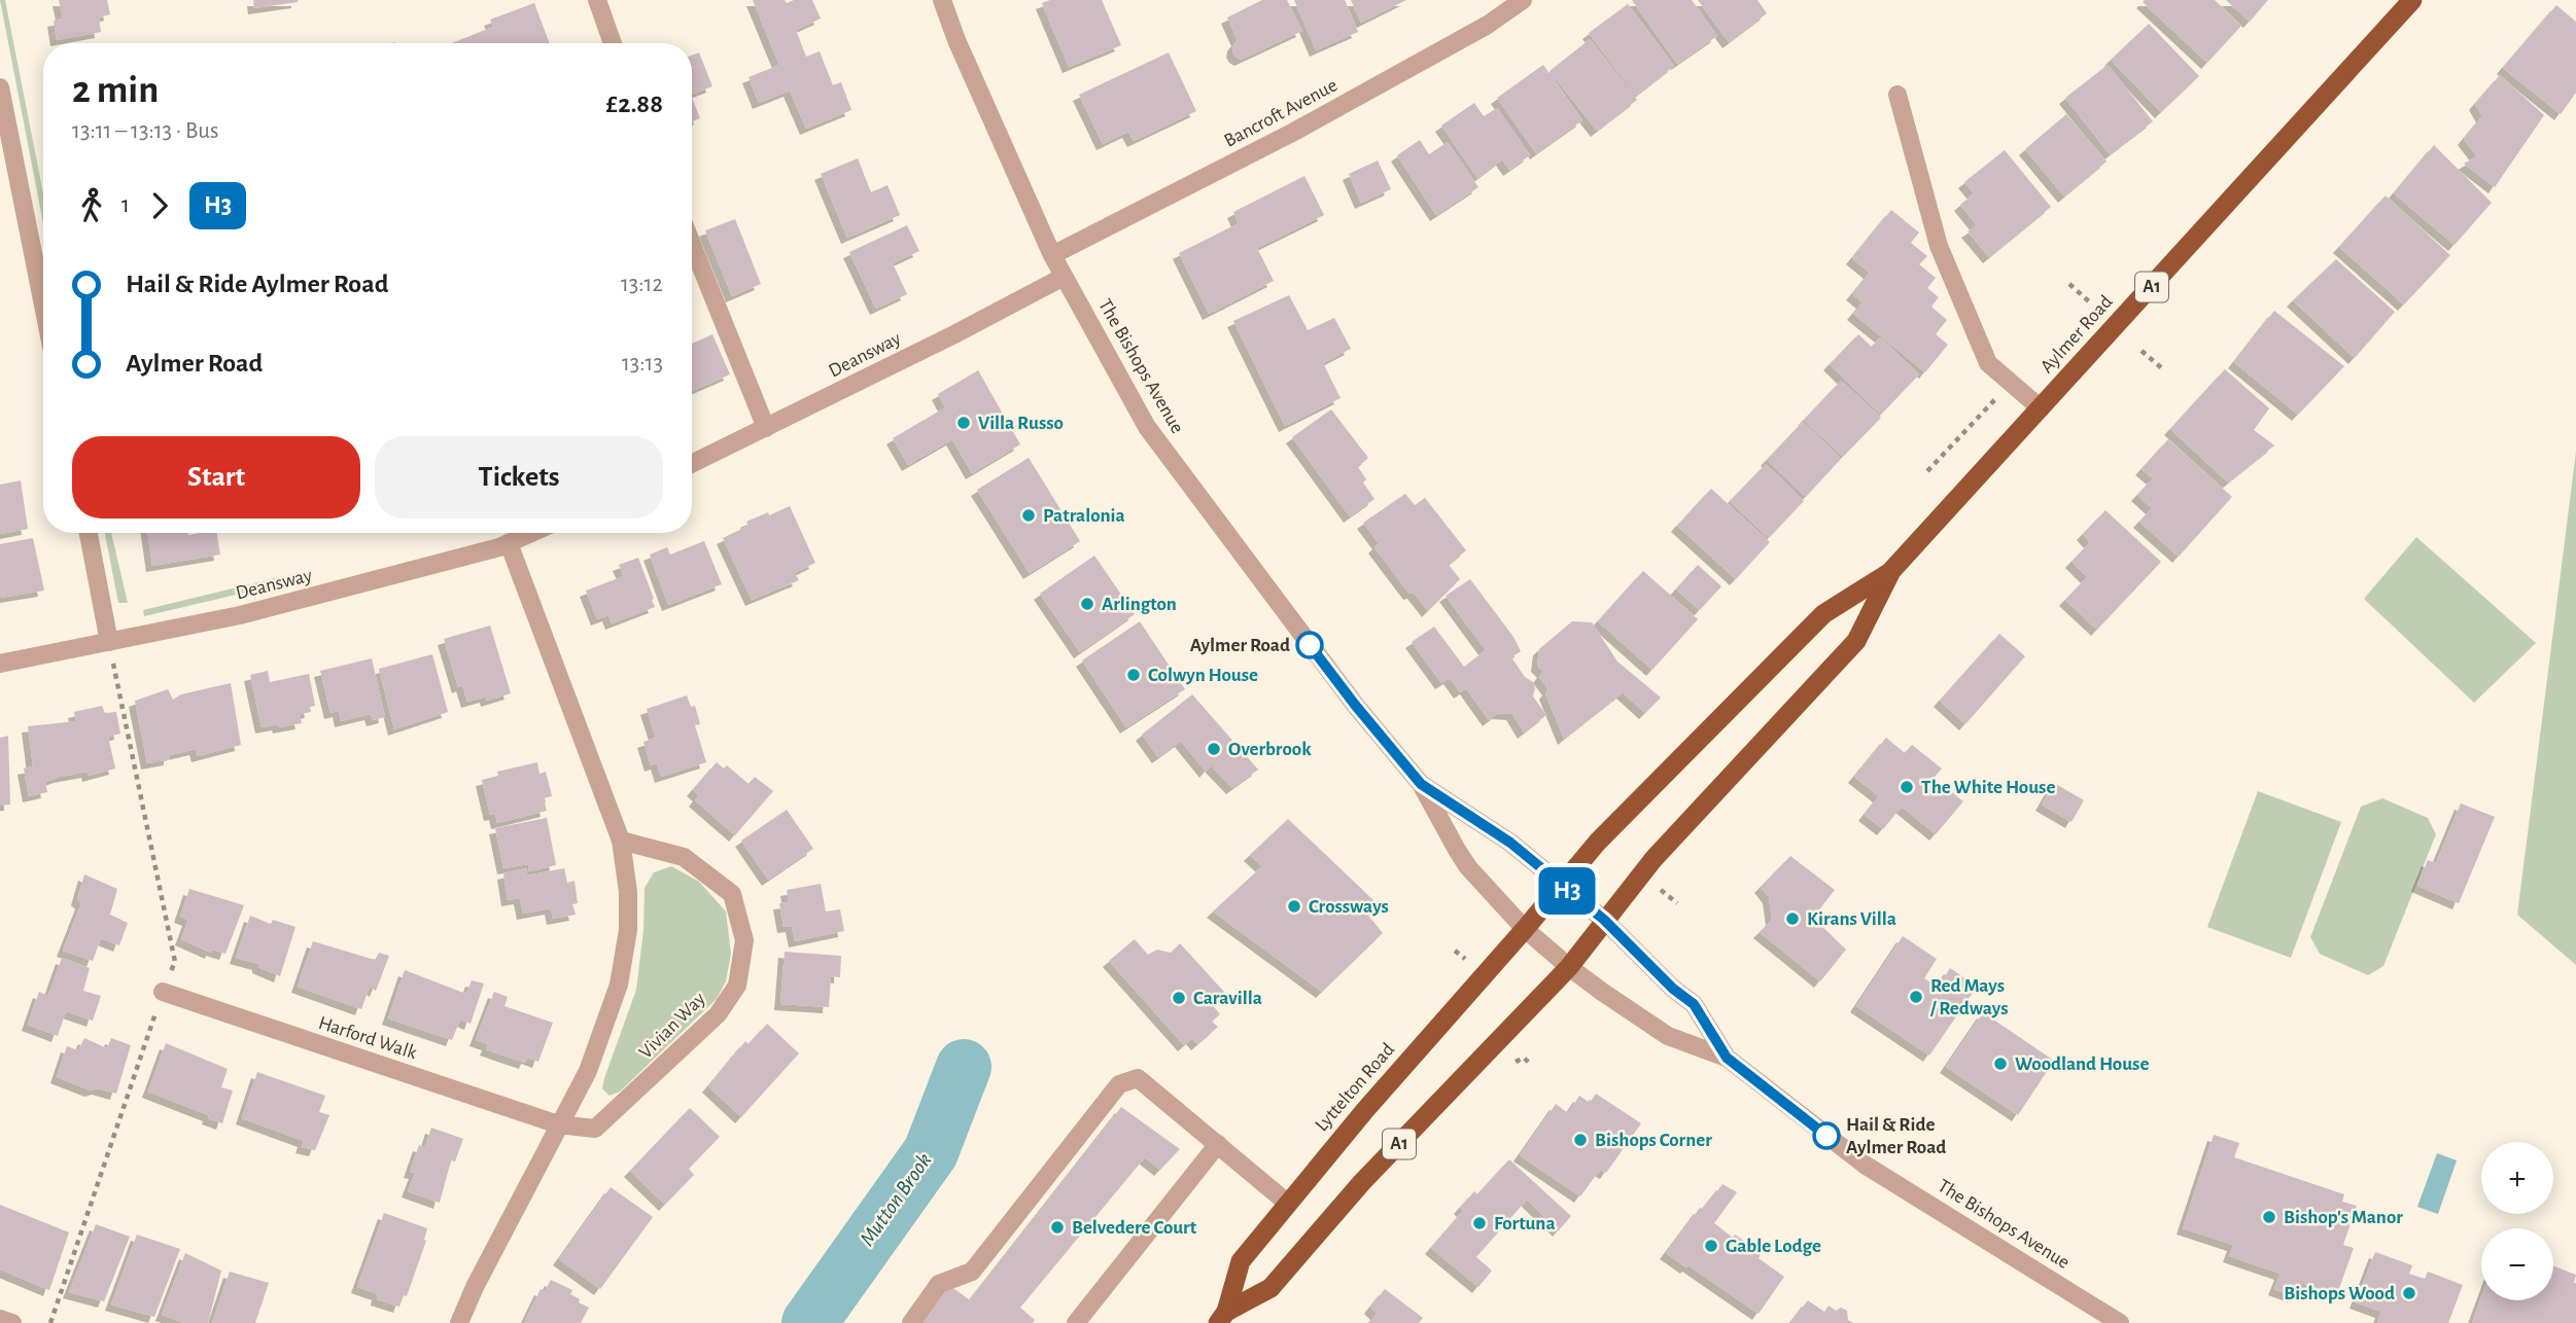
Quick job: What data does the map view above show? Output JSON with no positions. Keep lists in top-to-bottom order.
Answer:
{
  "streets": {
    "highway": ["A1", "Aylmer Road", "Lyttelton Road"],
    "street": [
      "Bancroft Avenue",
      "Deansway",
      "The Bishops Avenue",
      "Vivian Way",
      "Harford Walk"
    ]
  },
  "crossings": [
    ["Bancroft Avenue", "The Bishops Avenue"],
    ["Aylmer Road", "The Bishops Avenue"],
    ["Aylmer Road", "Lyttelton Road"],
    ["Deansway", "The Bishops Avenue"],
    ["The Bishops Avenue", "Lyttelton Road"],
    ["Vivian Way", "Harford Walk"]
  ],
  "water": ["Mutton Brook"],
  "places": [
    "Villa Russo",
    "Patralonia",
    "Arlington",
    "Aylmer Road",
    "Colwyn House",
    "Overbrook",
    "The White House",
    "Crossways",
    "Kirans Villa",
    "Red Mays / Redways",
    "Caravilla",
    "Woodland House",
    "Hail & Ride Aylmer Road",
    "Bishops Corner",
    "Bishop's Manor",
    "Fortuna",
    "Belvedere Court",
    "Gable Lodge",
    "Bishops Wood"
  ],
  "lines": ["bus line H3"],
  "page": {
    "on_map": "H3",
    "heading": ["2 min", "13:11 – 13:13 · Bus", "£2.88"],
    "legs": ["1", "H3"],
    "list": [
      {
        "name": "Hail & Ride Aylmer Road",
        "value": "13:12"
      },
      {
        "name": "Aylmer Road",
        "value": "13:13"
      }
    ],
    "buttons": ["Start", "Tickets"],
    "map_buttons": ["+", "−"]
  }
}
